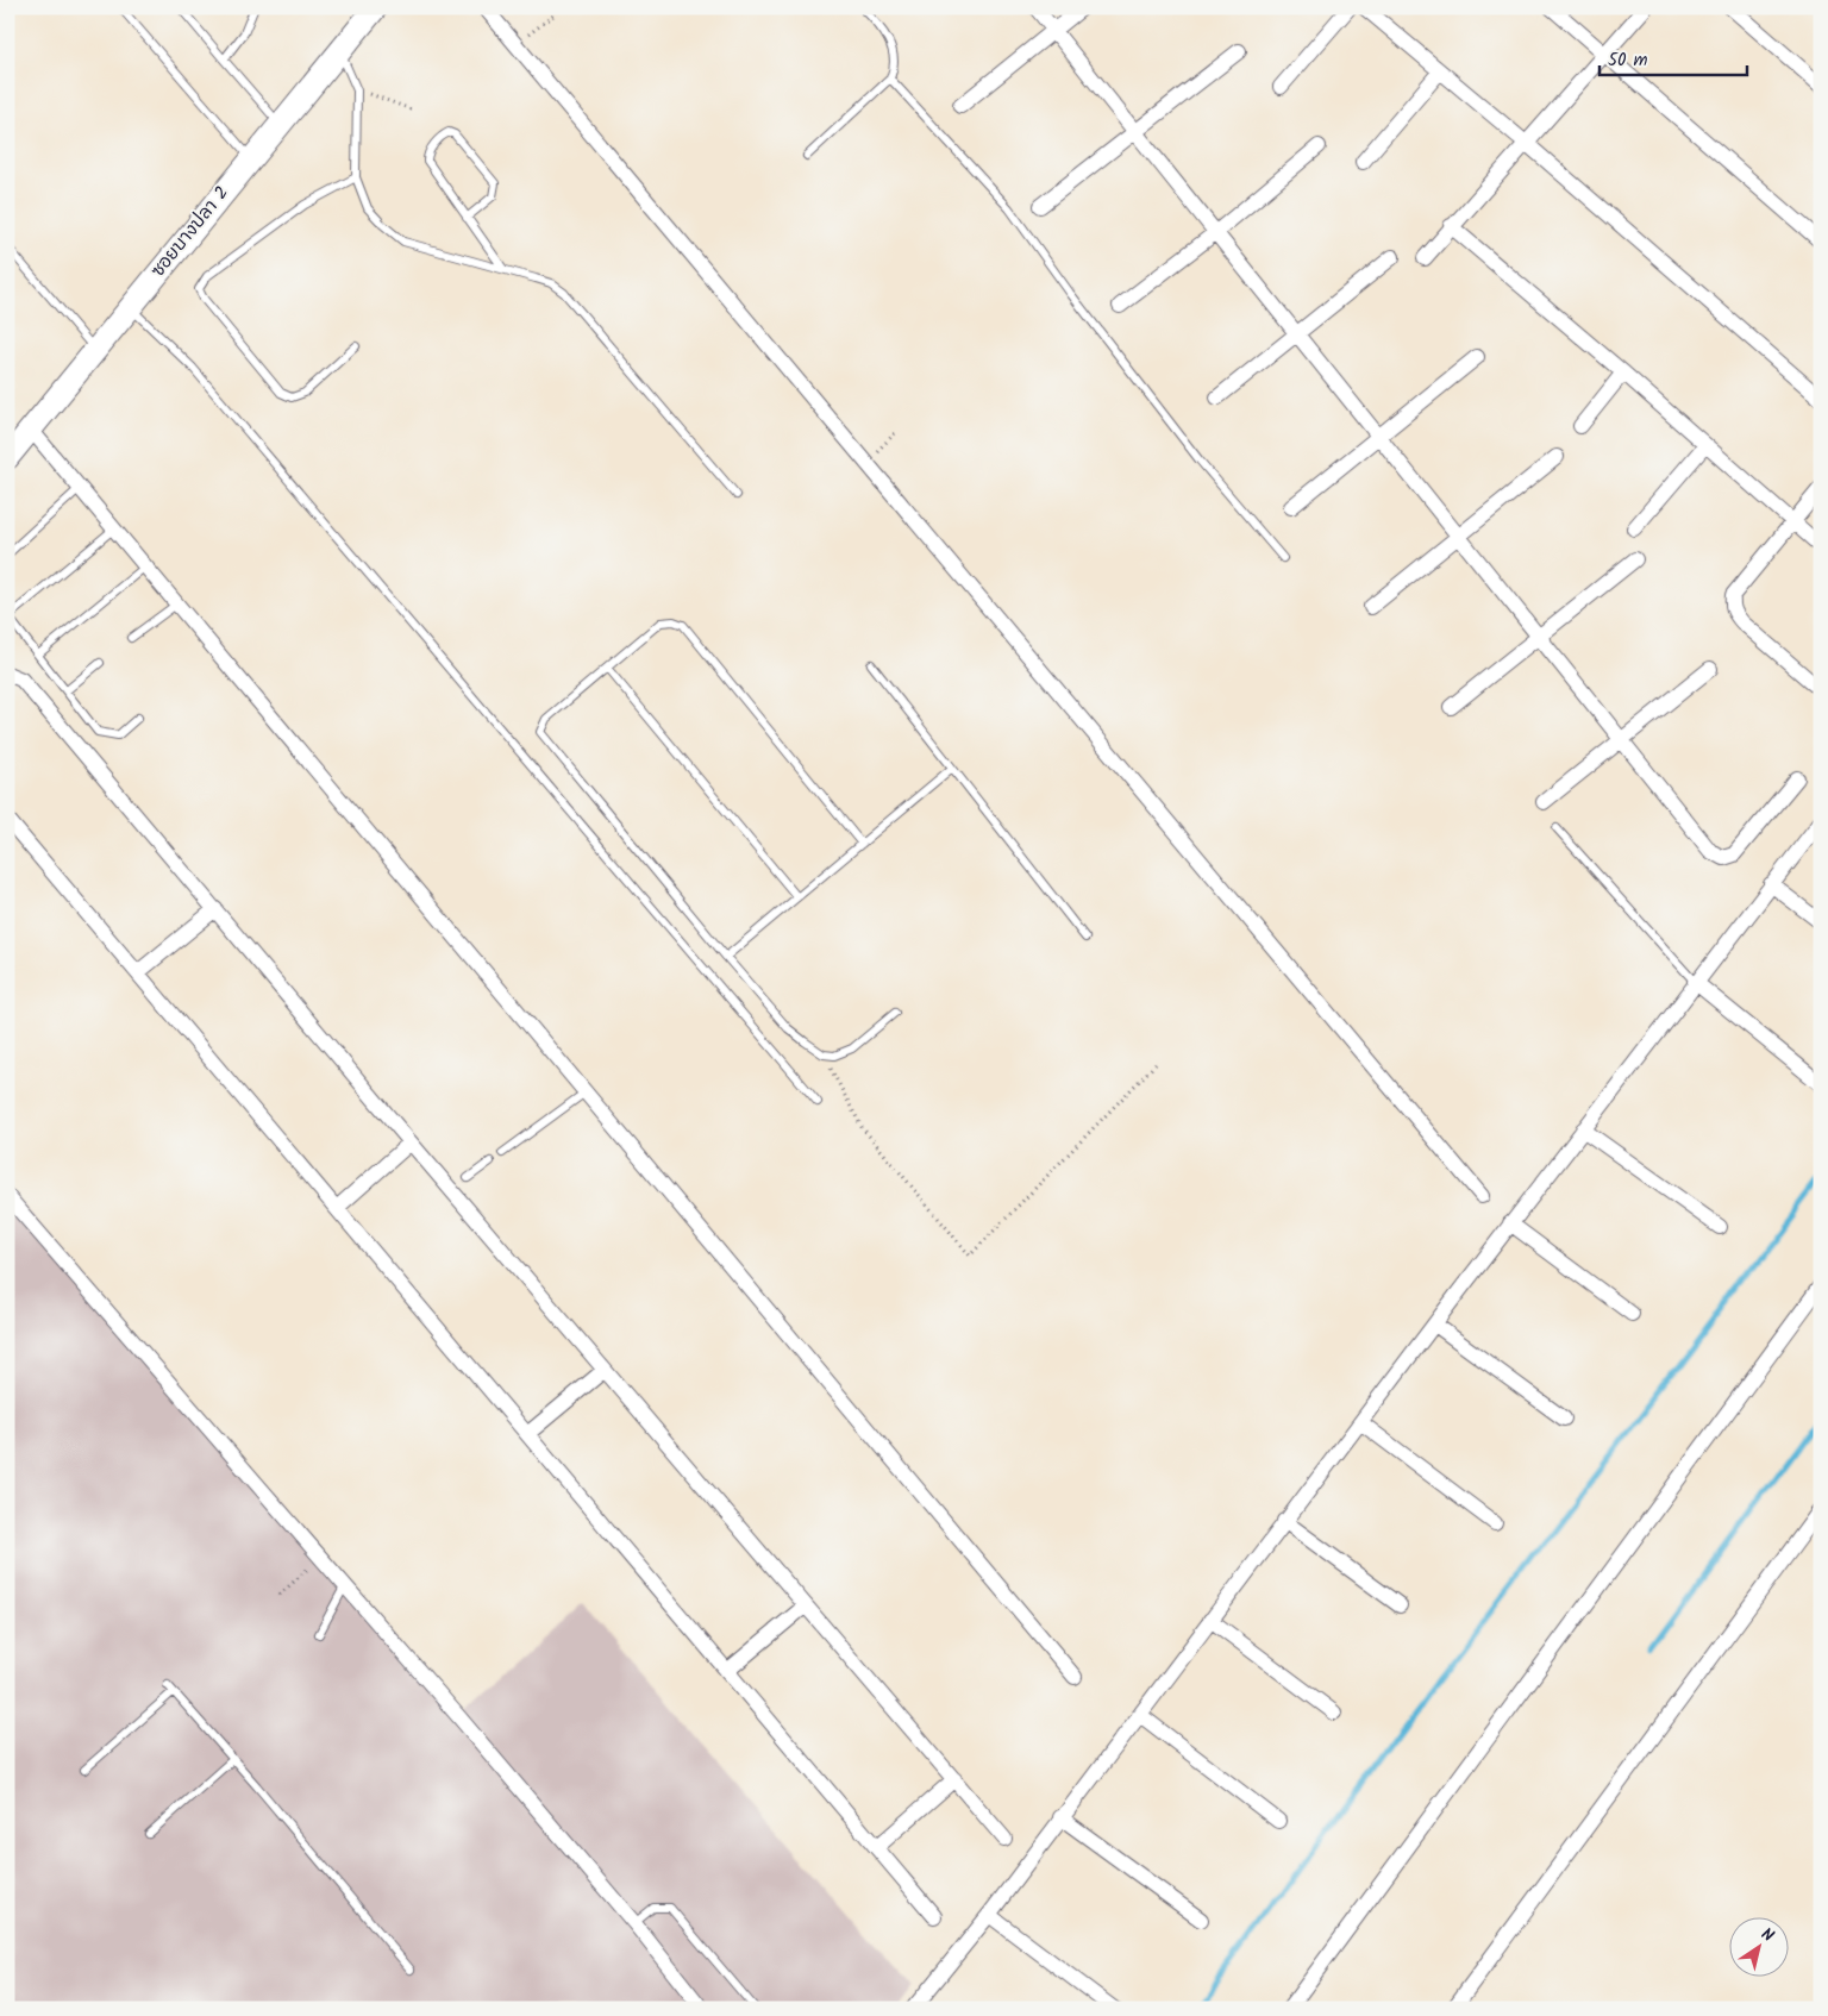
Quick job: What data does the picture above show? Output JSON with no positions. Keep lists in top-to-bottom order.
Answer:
{
  "streets": {
    "street": ["ซอยบางปลา 2"]
  },
  "scale_bar": "50 m",
  "north": "top right"
}
